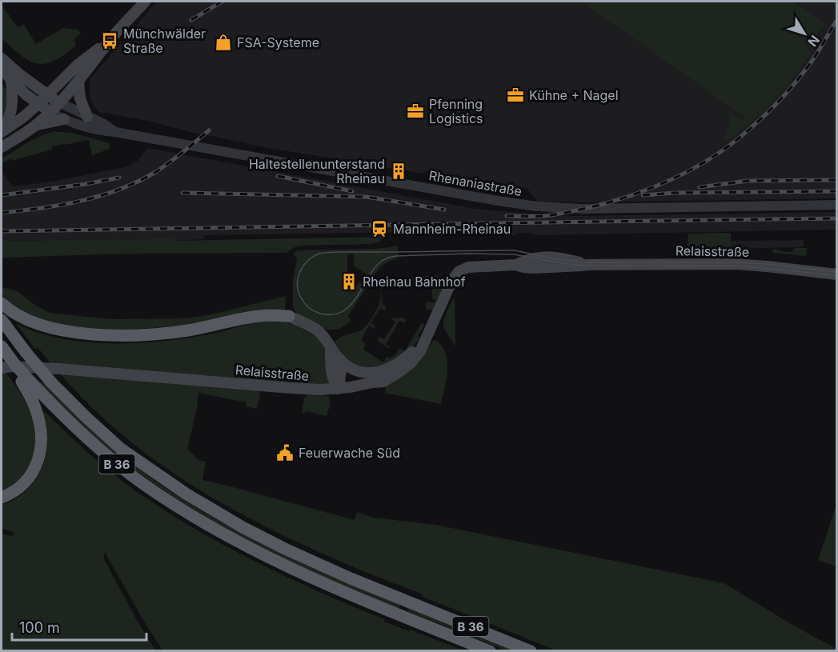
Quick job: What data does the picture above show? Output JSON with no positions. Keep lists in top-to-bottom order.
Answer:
{
  "streets": {
    "highway": ["B 36"],
    "main road": ["Rhenaniastraße", "Relaisstraße"]
  },
  "places": {
    "bus stop": ["Münchwälder Straße"],
    "shop": ["FSA-Systeme"],
    "office": ["Kühne + Nagel", "Pfenning Logistics"],
    "building": ["Haltestellenunterstand Rheinau", "Rheinau Bahnhof"],
    "station": ["Mannheim-Rheinau"],
    "public building": ["Feuerwache Süd"]
  },
  "scale_bar": "100 m",
  "north": "bottom right"
}
